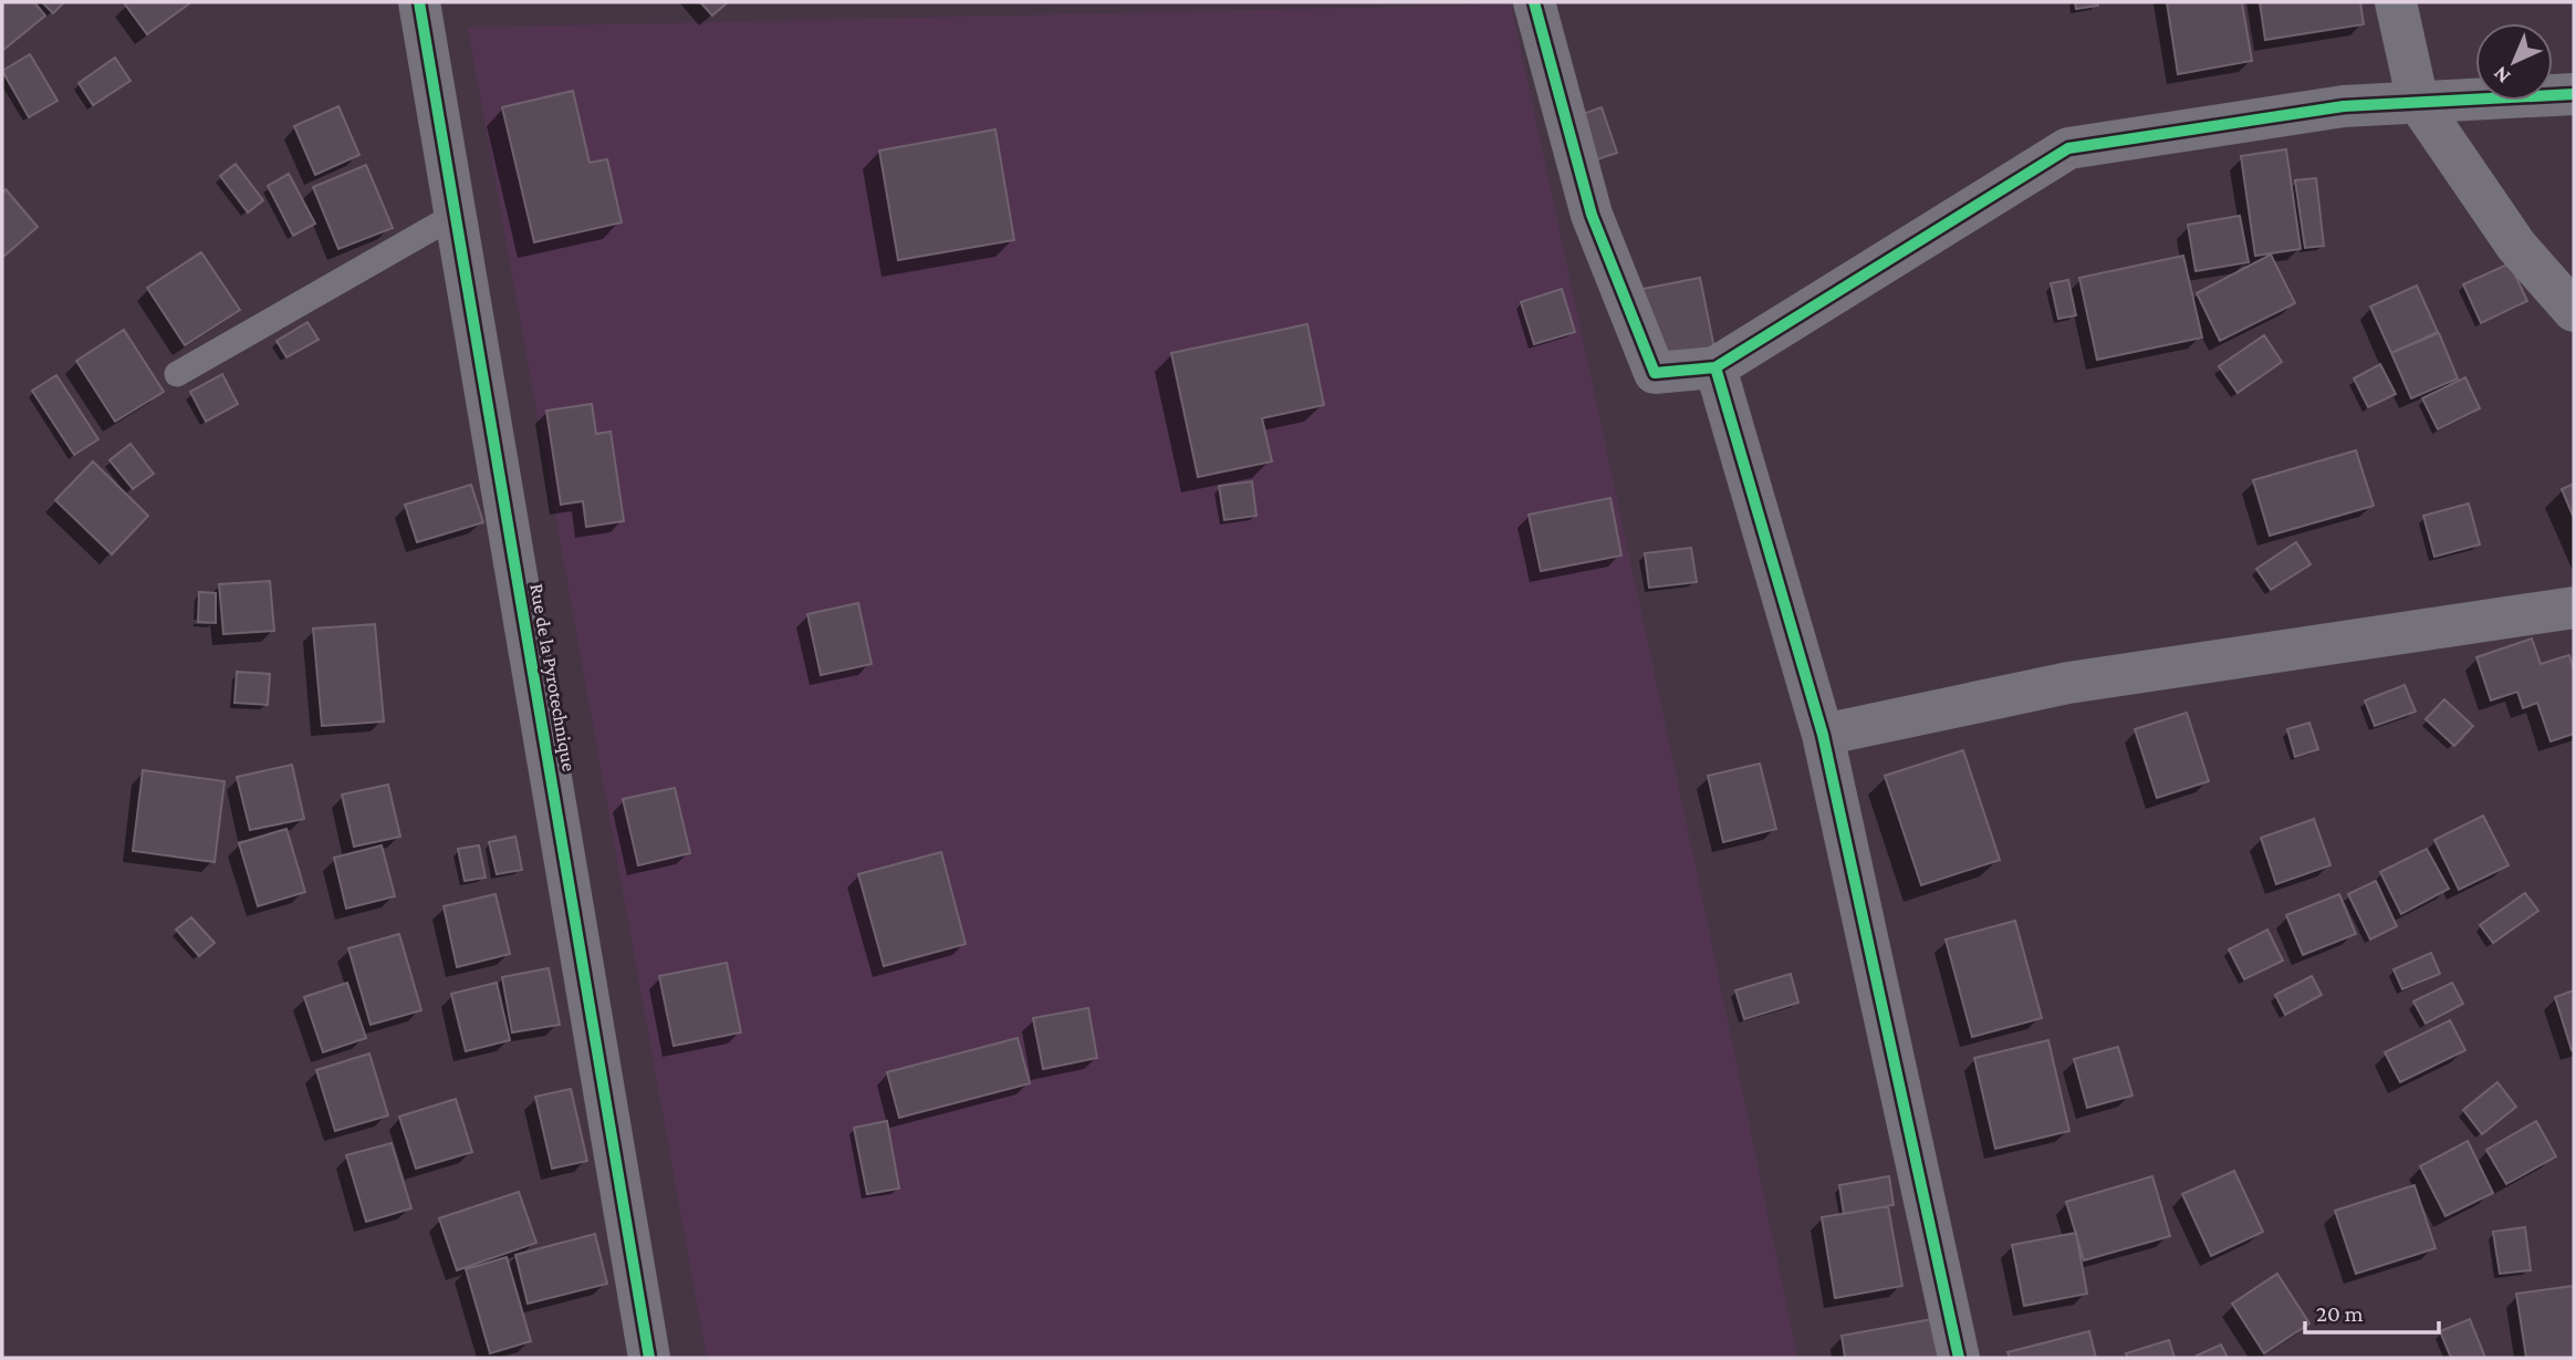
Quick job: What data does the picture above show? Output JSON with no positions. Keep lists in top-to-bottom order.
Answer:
{
  "streets": {
    "street": ["Rue de la Pyrotechnique"]
  },
  "scale_bar": "20 m",
  "north": "bottom left"
}
